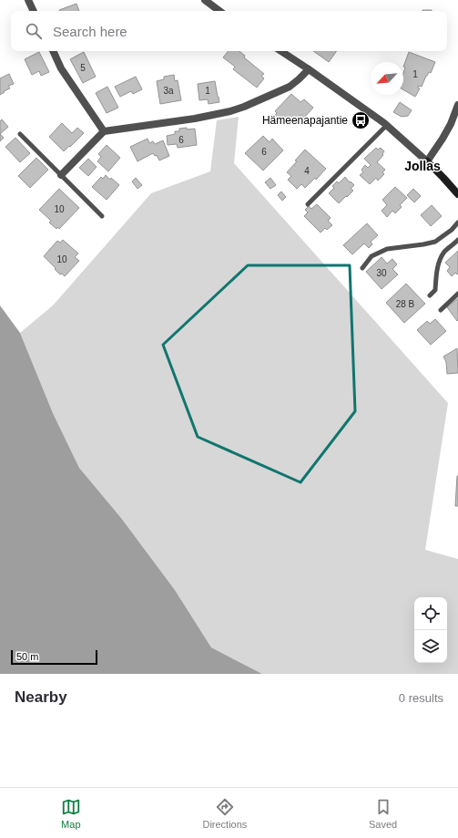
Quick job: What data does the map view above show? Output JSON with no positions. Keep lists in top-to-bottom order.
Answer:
{
  "districts": ["Jollas"],
  "places": {
    "bus stop": ["Hämeenapajantie"]
  },
  "house_numbers": [
    "5",
    "1",
    "3a",
    "1",
    "6",
    "6",
    "4",
    "10",
    "10",
    "30",
    "28 B"
  ],
  "scale_bar": "50 m",
  "north": "bottom left",
  "page": {
    "search": "Search here",
    "scale": "50 m",
    "heading": ["Nearby", "0 results"],
    "nav": ["Map", "Directions", "Saved"]
  }
}
